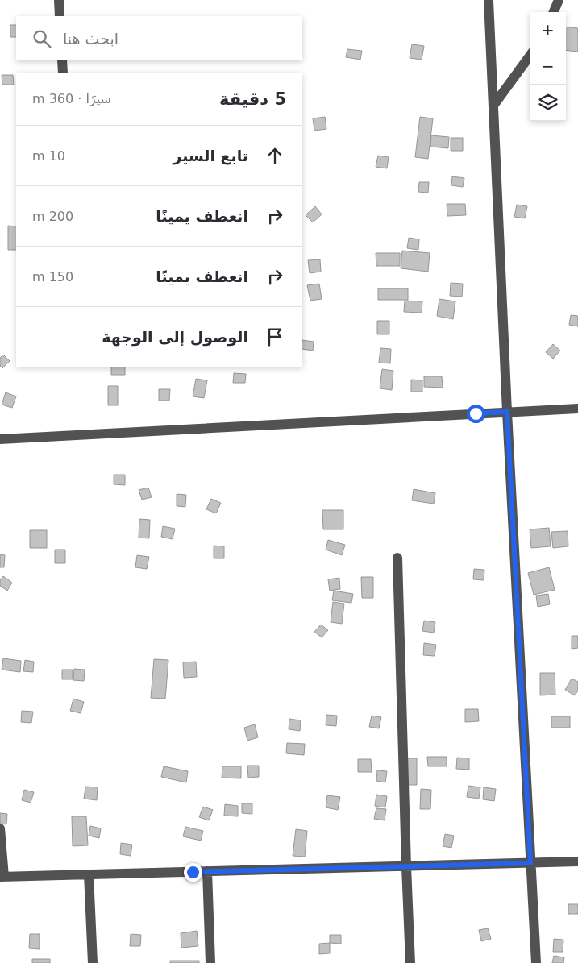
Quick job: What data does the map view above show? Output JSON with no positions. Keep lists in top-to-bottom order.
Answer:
{
  "page": {
    "map_buttons": ["+", "−"],
    "search": "ابحث هنا",
    "heading": ["5 دقيقة", "سيرًا · 360 m"],
    "list": [
      ["تابع السير", "10 m"],
      ["انعطف يمينًا", "200 m"],
      ["انعطف يمينًا", "150 m"],
      "الوصول إلى الوجهة"
    ]
  }
}
